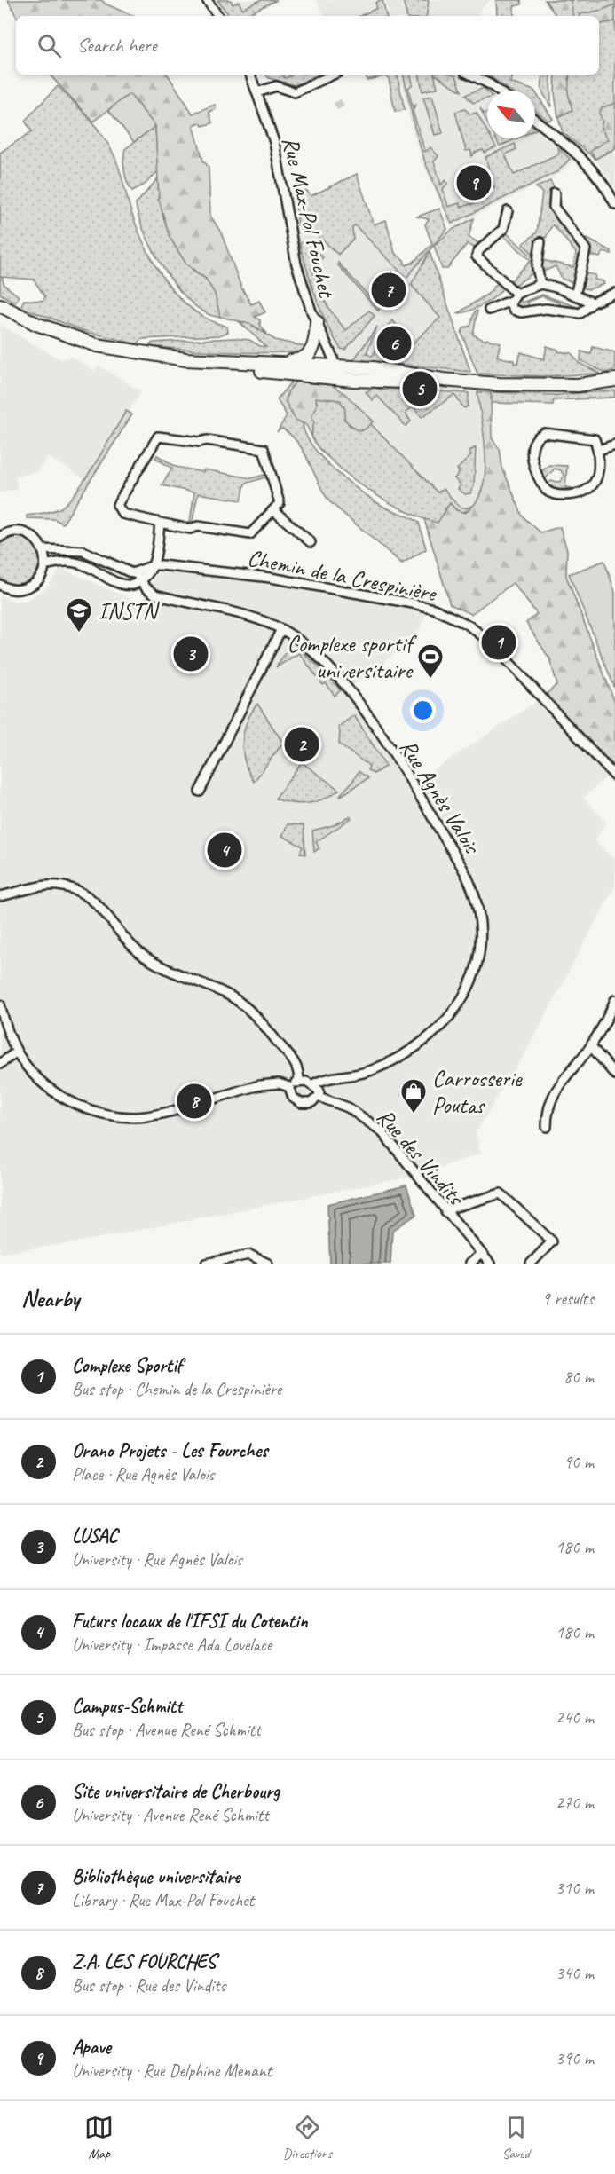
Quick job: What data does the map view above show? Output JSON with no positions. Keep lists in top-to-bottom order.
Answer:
{
  "streets": {
    "street": [
      "Rue Max-Pol Fouchet",
      "Chemin de la Crespinière",
      "Rue Agnès Valois",
      "Rue des Vindits"
    ]
  },
  "crossings": [
    ["Rue Agnès Valois", "Rue des Vindits"]
  ],
  "places": {
    "school or university": ["INSTN"],
    "sports": ["Complexe sportif universitaire"],
    "shop": ["Carrosserie Poutas"]
  },
  "north": "top left",
  "page": {
    "search": "Search here",
    "pins": [
      "9",
      "7",
      "6",
      "5",
      "1",
      "3",
      "2",
      "4",
      "8"
    ],
    "heading": ["Nearby", "9 results"],
    "list": [
      {
        "mark": "1",
        "name": "Complexe Sportif",
        "note": "Bus stop · Chemin de la Crespinière",
        "value": "80 m"
      },
      {
        "mark": "2",
        "name": "Orano Projets - Les Fourches",
        "note": "Place · Rue Agnès Valois",
        "value": "90 m"
      },
      {
        "mark": "3",
        "name": "LUSAC",
        "note": "University · Rue Agnès Valois",
        "value": "180 m"
      },
      {
        "mark": "4",
        "name": "Futurs locaux de l'IFSI du Cotentin",
        "note": "University · Impasse Ada Lovelace",
        "value": "180 m"
      },
      {
        "mark": "5",
        "name": "Campus-Schmitt",
        "note": "Bus stop · Avenue René Schmitt",
        "value": "240 m"
      },
      {
        "mark": "6",
        "name": "Site universitaire de Cherbourg",
        "note": "University · Avenue René Schmitt",
        "value": "270 m"
      },
      {
        "mark": "7",
        "name": "Bibliothèque universitaire",
        "note": "Library · Rue Max-Pol Fouchet",
        "value": "310 m"
      },
      {
        "mark": "8",
        "name": "Z.A. LES FOURCHES",
        "note": "Bus stop · Rue des Vindits",
        "value": "340 m"
      },
      {
        "mark": "9",
        "name": "Apave",
        "note": "University · Rue Delphine Menant",
        "value": "390 m"
      }
    ],
    "nav": ["Map", "Directions", "Saved"]
  }
}
